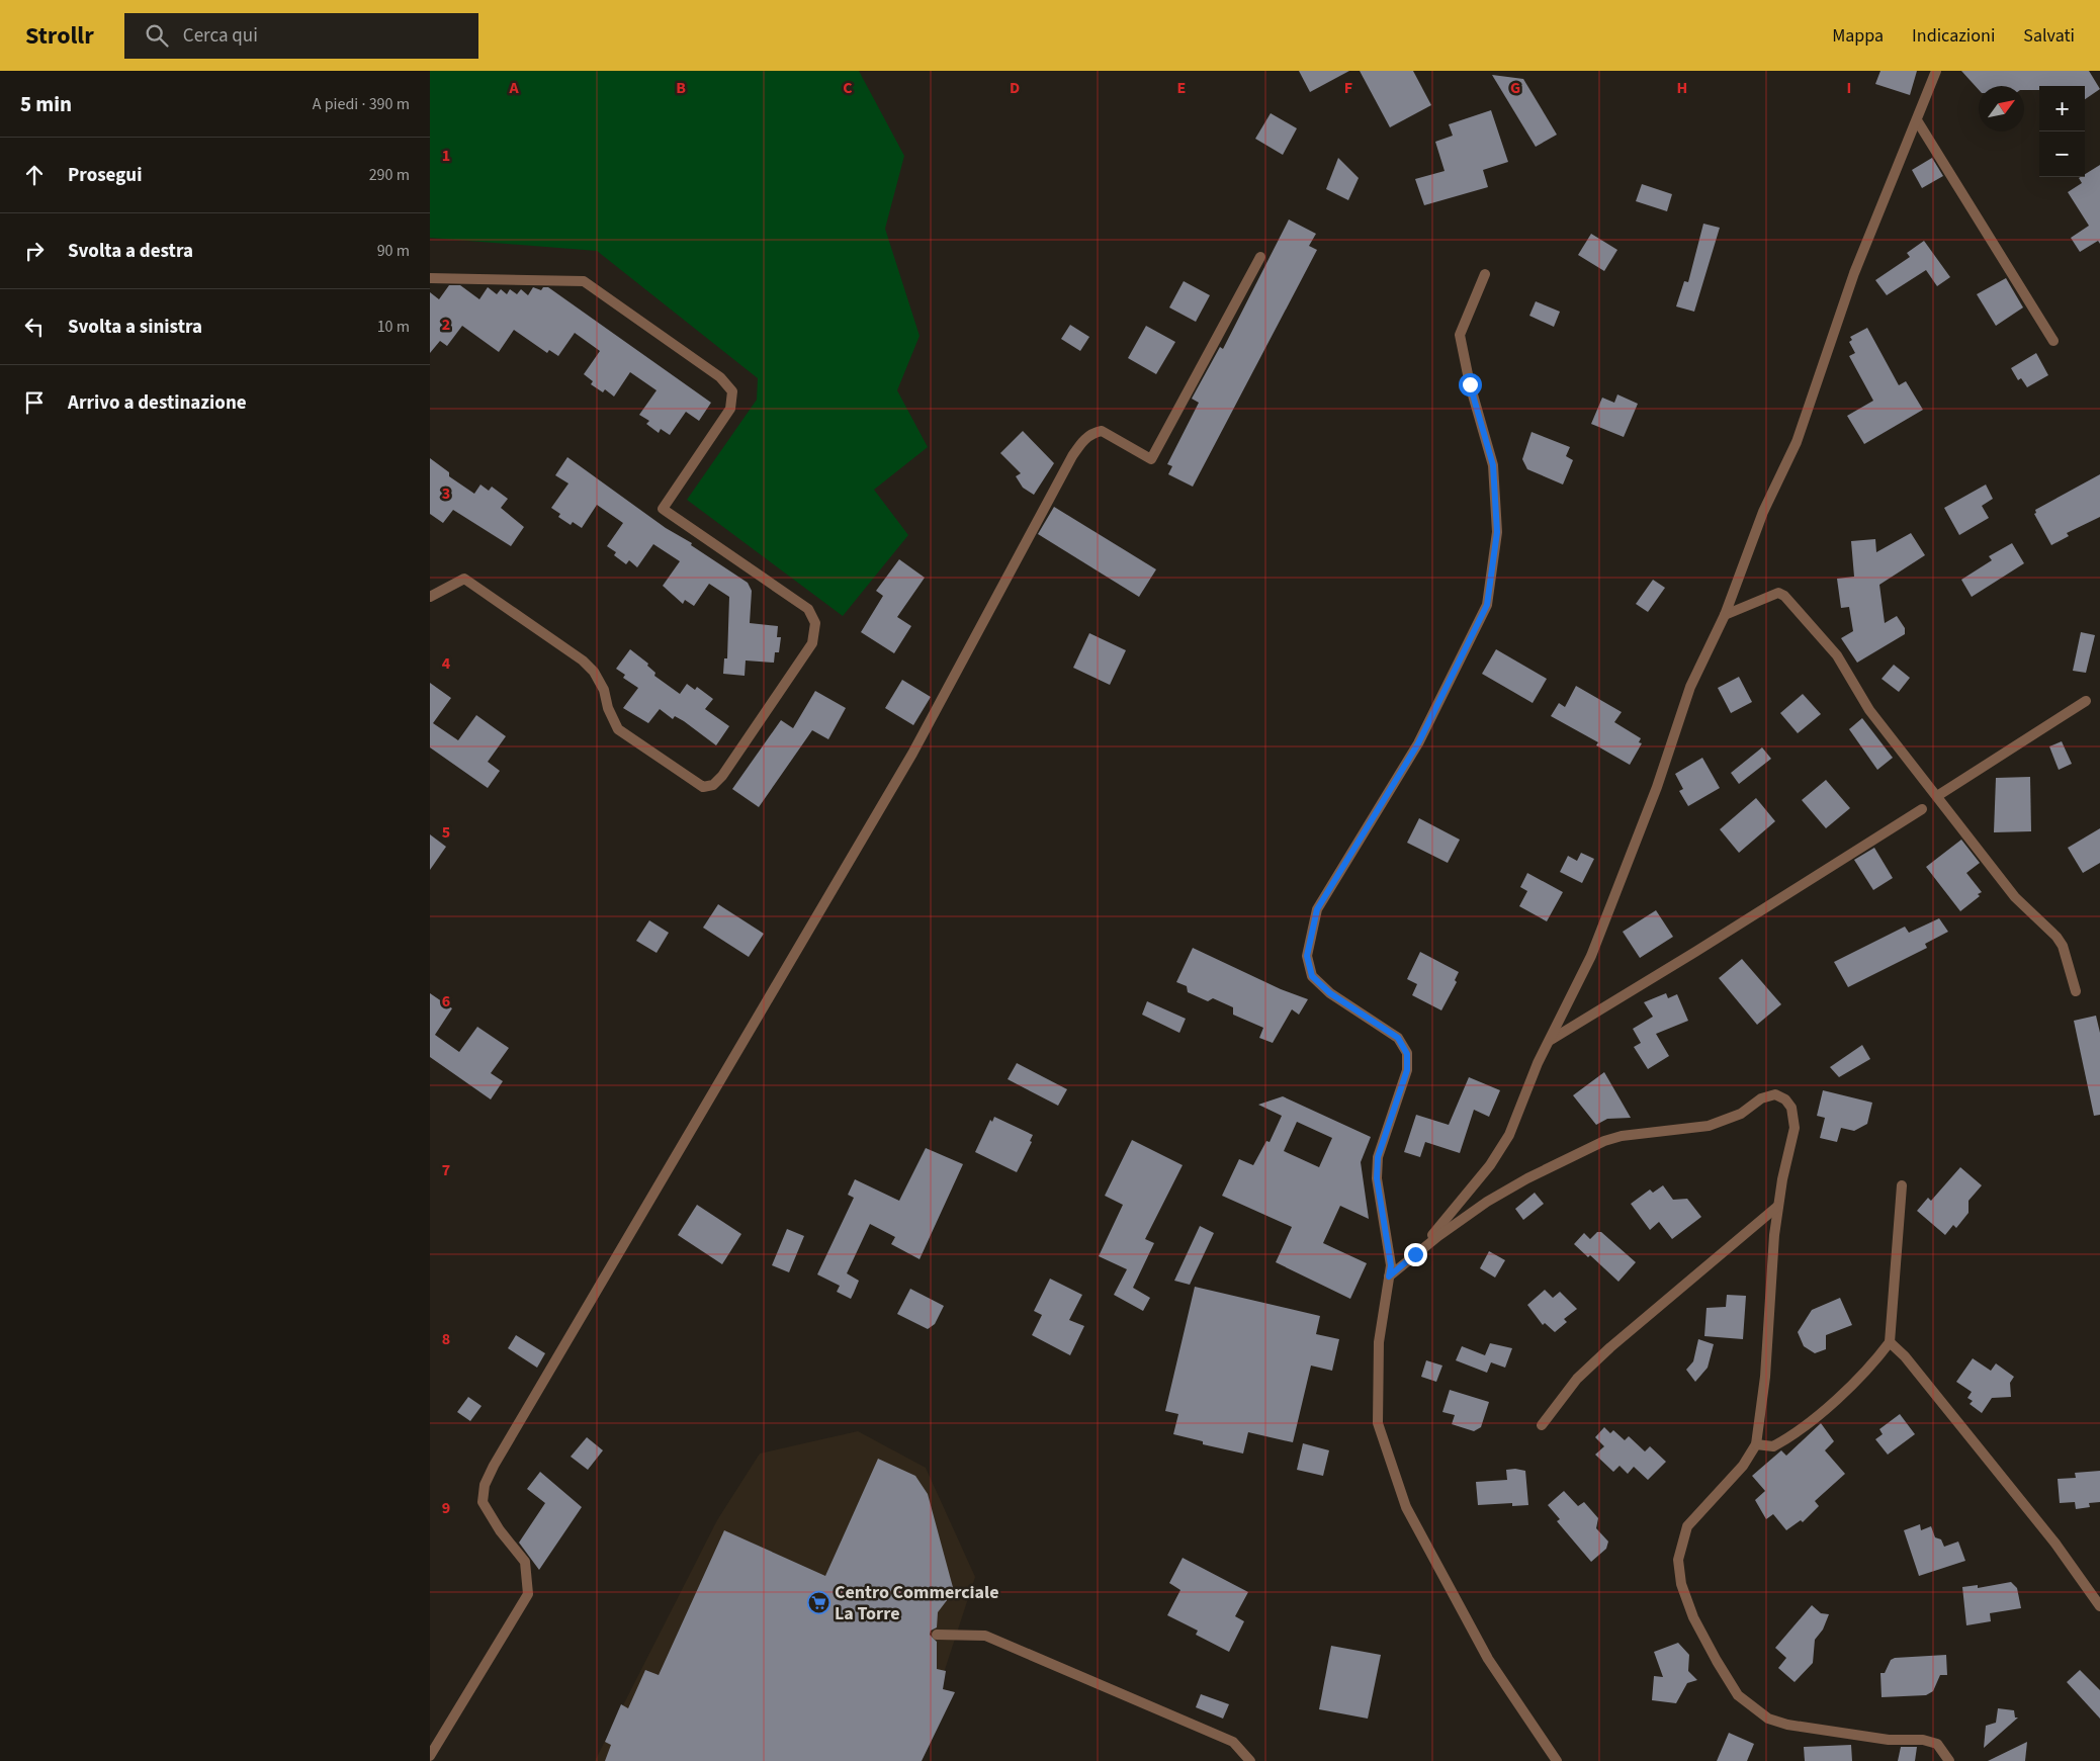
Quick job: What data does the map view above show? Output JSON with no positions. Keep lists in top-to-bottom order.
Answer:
{
  "places": {
    "supermarket": ["Centro Commerciale La Torre"]
  },
  "north": "top right",
  "page": {
    "header": "Strollr",
    "search": "Cerca qui",
    "nav": ["Mappa", "Indicazioni", "Salvati"],
    "heading": ["5 min", "A piedi · 390 m"],
    "map_buttons": ["+", "−"],
    "list": [
      ["Prosegui", "290 m"],
      ["Svolta a destra", "90 m"],
      ["Svolta a sinistra", "10 m"],
      "Arrivo a destinazione"
    ]
  },
  "grid": {
    "columns": [
      "A",
      "B",
      "C",
      "D",
      "E",
      "F",
      "G",
      "H",
      "I"
    ],
    "rows": [
      "1",
      "2",
      "3",
      "4",
      "5",
      "6",
      "7",
      "8",
      "9"
    ]
  }
}
